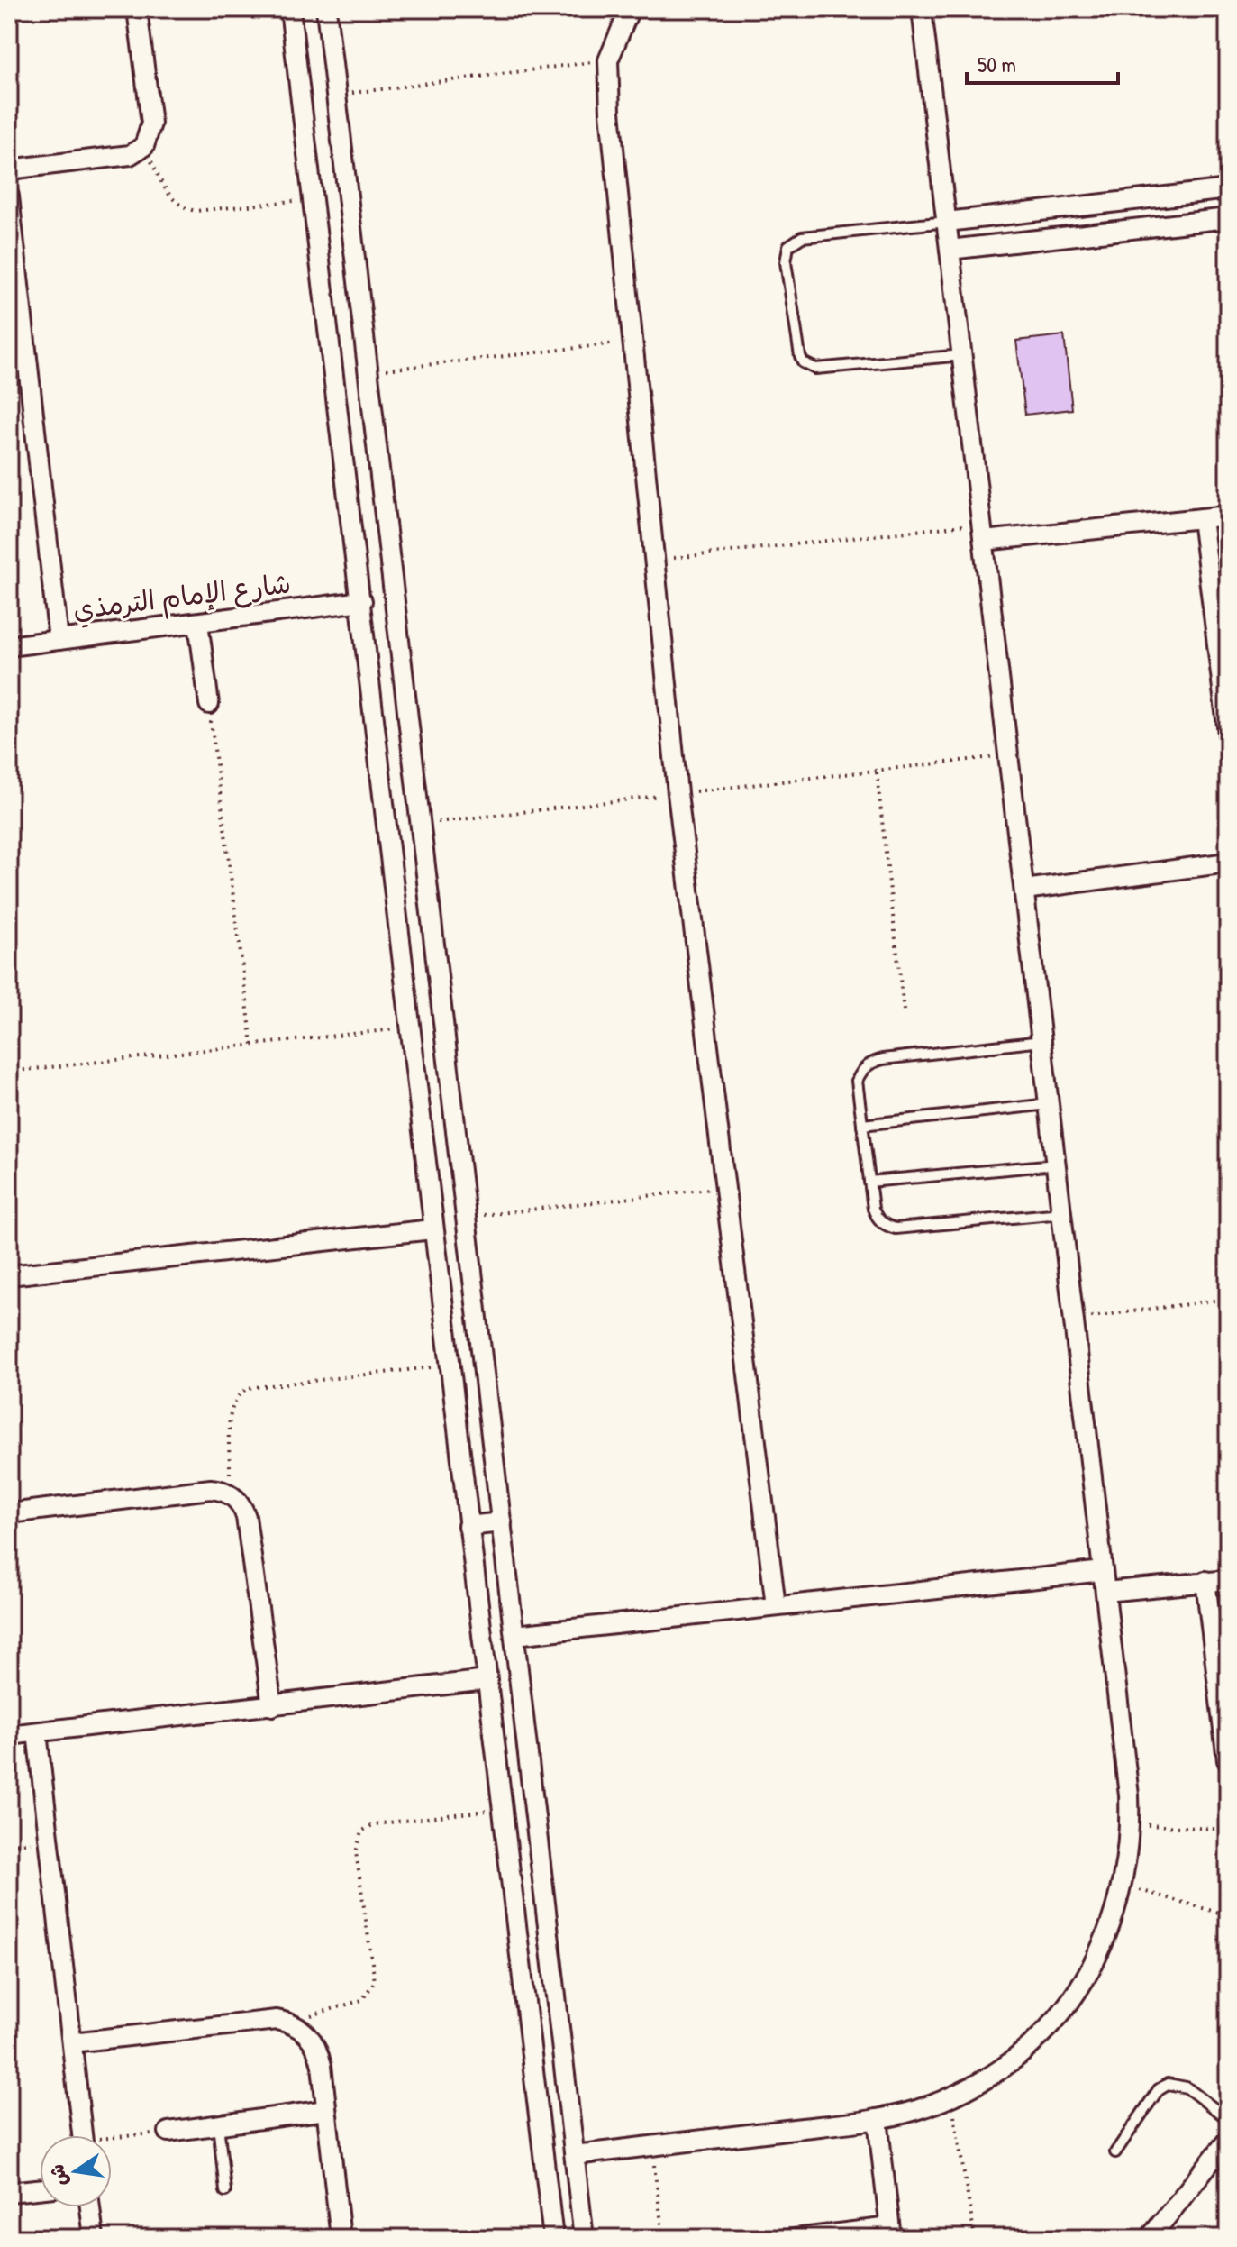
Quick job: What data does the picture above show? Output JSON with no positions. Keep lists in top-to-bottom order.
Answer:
{
  "streets": {
    "street": ["شارع الإمام الترمذي"]
  },
  "scale_bar": "50 m",
  "north": "left"
}
